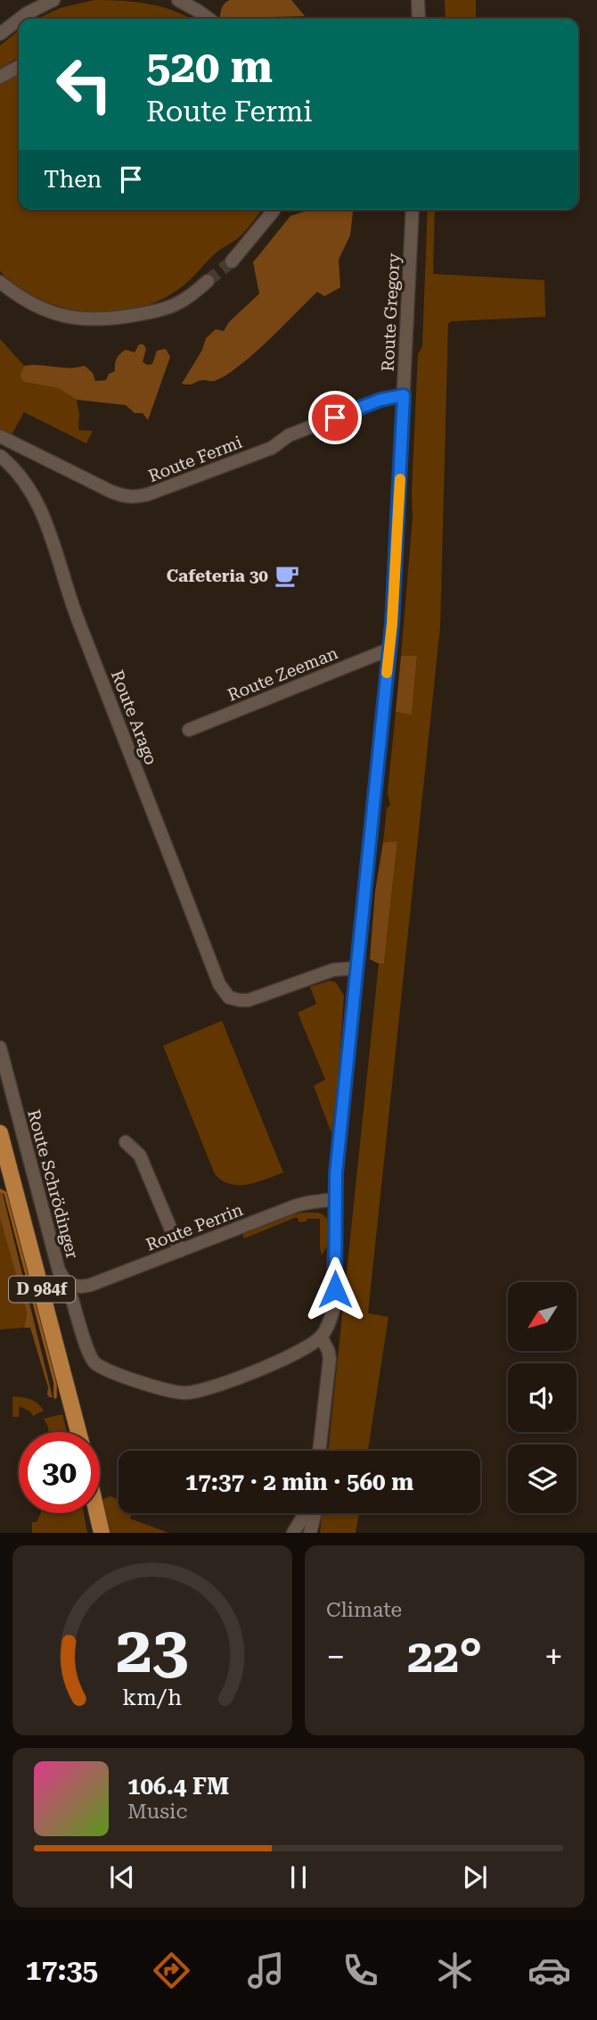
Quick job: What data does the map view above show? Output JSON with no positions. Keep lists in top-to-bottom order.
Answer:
{
  "streets": {
    "main road": ["D 984f"],
    "street": [
      "Route Gregory",
      "Route Fermi",
      "Route Zeeman",
      "Route Arago",
      "Route Schrödinger",
      "Route Perrin"
    ]
  },
  "crossings": [
    ["Route Gregory", "Route Fermi"],
    ["Route Gregory", "Route Zeeman"],
    ["Route Gregory", "Route Arago"],
    ["Route Gregory", "Route Schrödinger"],
    ["Route Gregory", "Route Perrin"],
    ["Route Schrödinger", "Route Perrin"]
  ],
  "places": {
    "cafe": ["Cafeteria 30"]
  },
  "north": "bottom left",
  "page": {
    "turn": ["520 m", "Route Fermi"],
    "then": "Then",
    "limit": "30",
    "trip": "17:37 · 2 min · 560 m",
    "tile": "Climate",
    "heat": ["−", "22°", "+"],
    "song": ["106.4 FM", "Music"],
    "tabs": "17:35",
    "gauge": ["23", "km/h"]
  }
}
